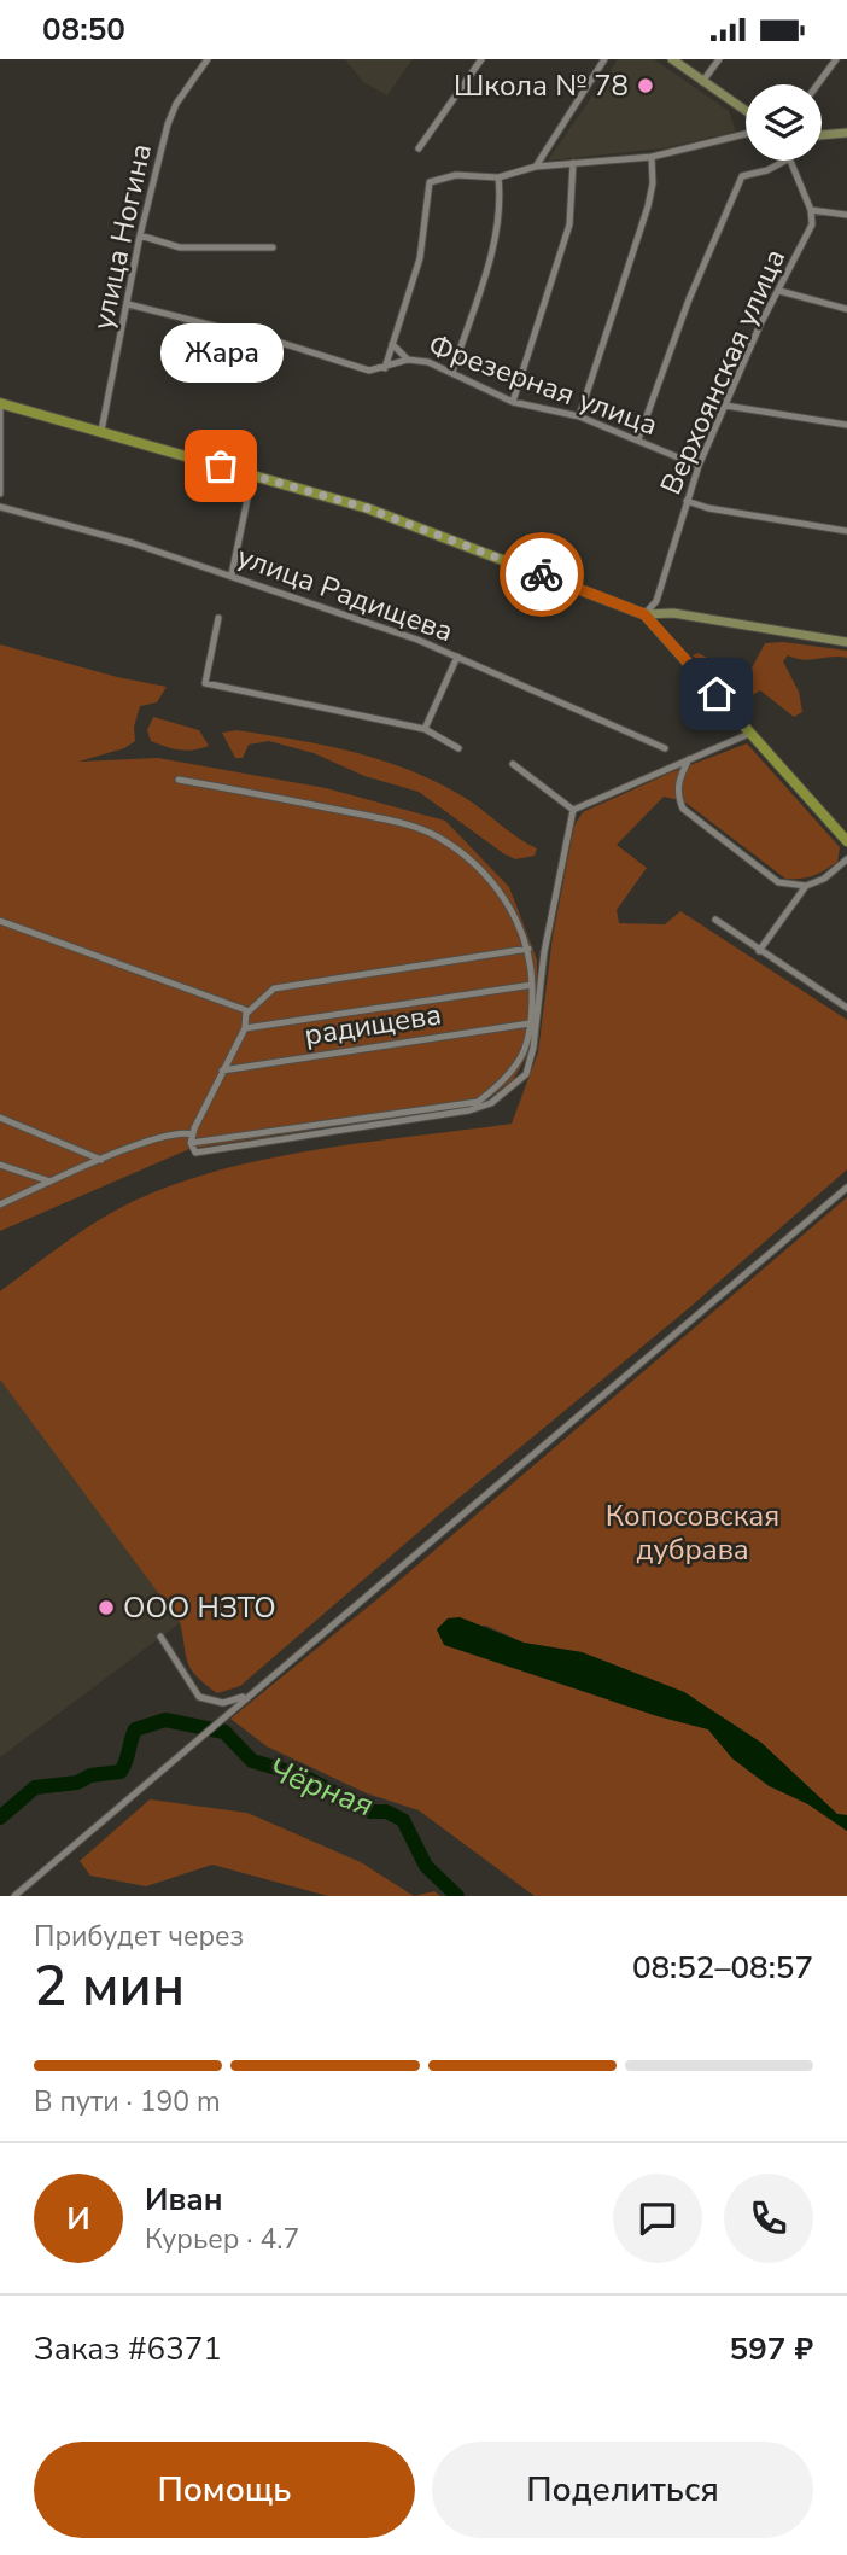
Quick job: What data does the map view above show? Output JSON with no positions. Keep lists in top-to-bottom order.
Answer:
{
  "streets": {
    "street": [
      "улица Ногина",
      "Верхоянская улица",
      "Фрезерная улица",
      "улица Радищева",
      "радищева"
    ]
  },
  "crossings": [
    ["улица Ногина", "Фрезерная улица"],
    ["Верхоянская улица", "Фрезерная улица"]
  ],
  "water": ["Чёрная"],
  "parks": ["Копосовская дубрава"],
  "places": ["Школа № 78", "Жара", "ООО НЗТО"],
  "page": {
    "status": "08:50",
    "bubble": "Жара",
    "heading": ["2 мин", "Прибудет через", "08:52–08:57"],
    "panel": [
      "Иван",
      "Курьер · 4.7",
      "Заказ #6371",
      "597 ₽"
    ],
    "bar": "В пути · 190 m",
    "round": "И",
    "buttons": ["Помощь", "Поделиться"]
  }
}
